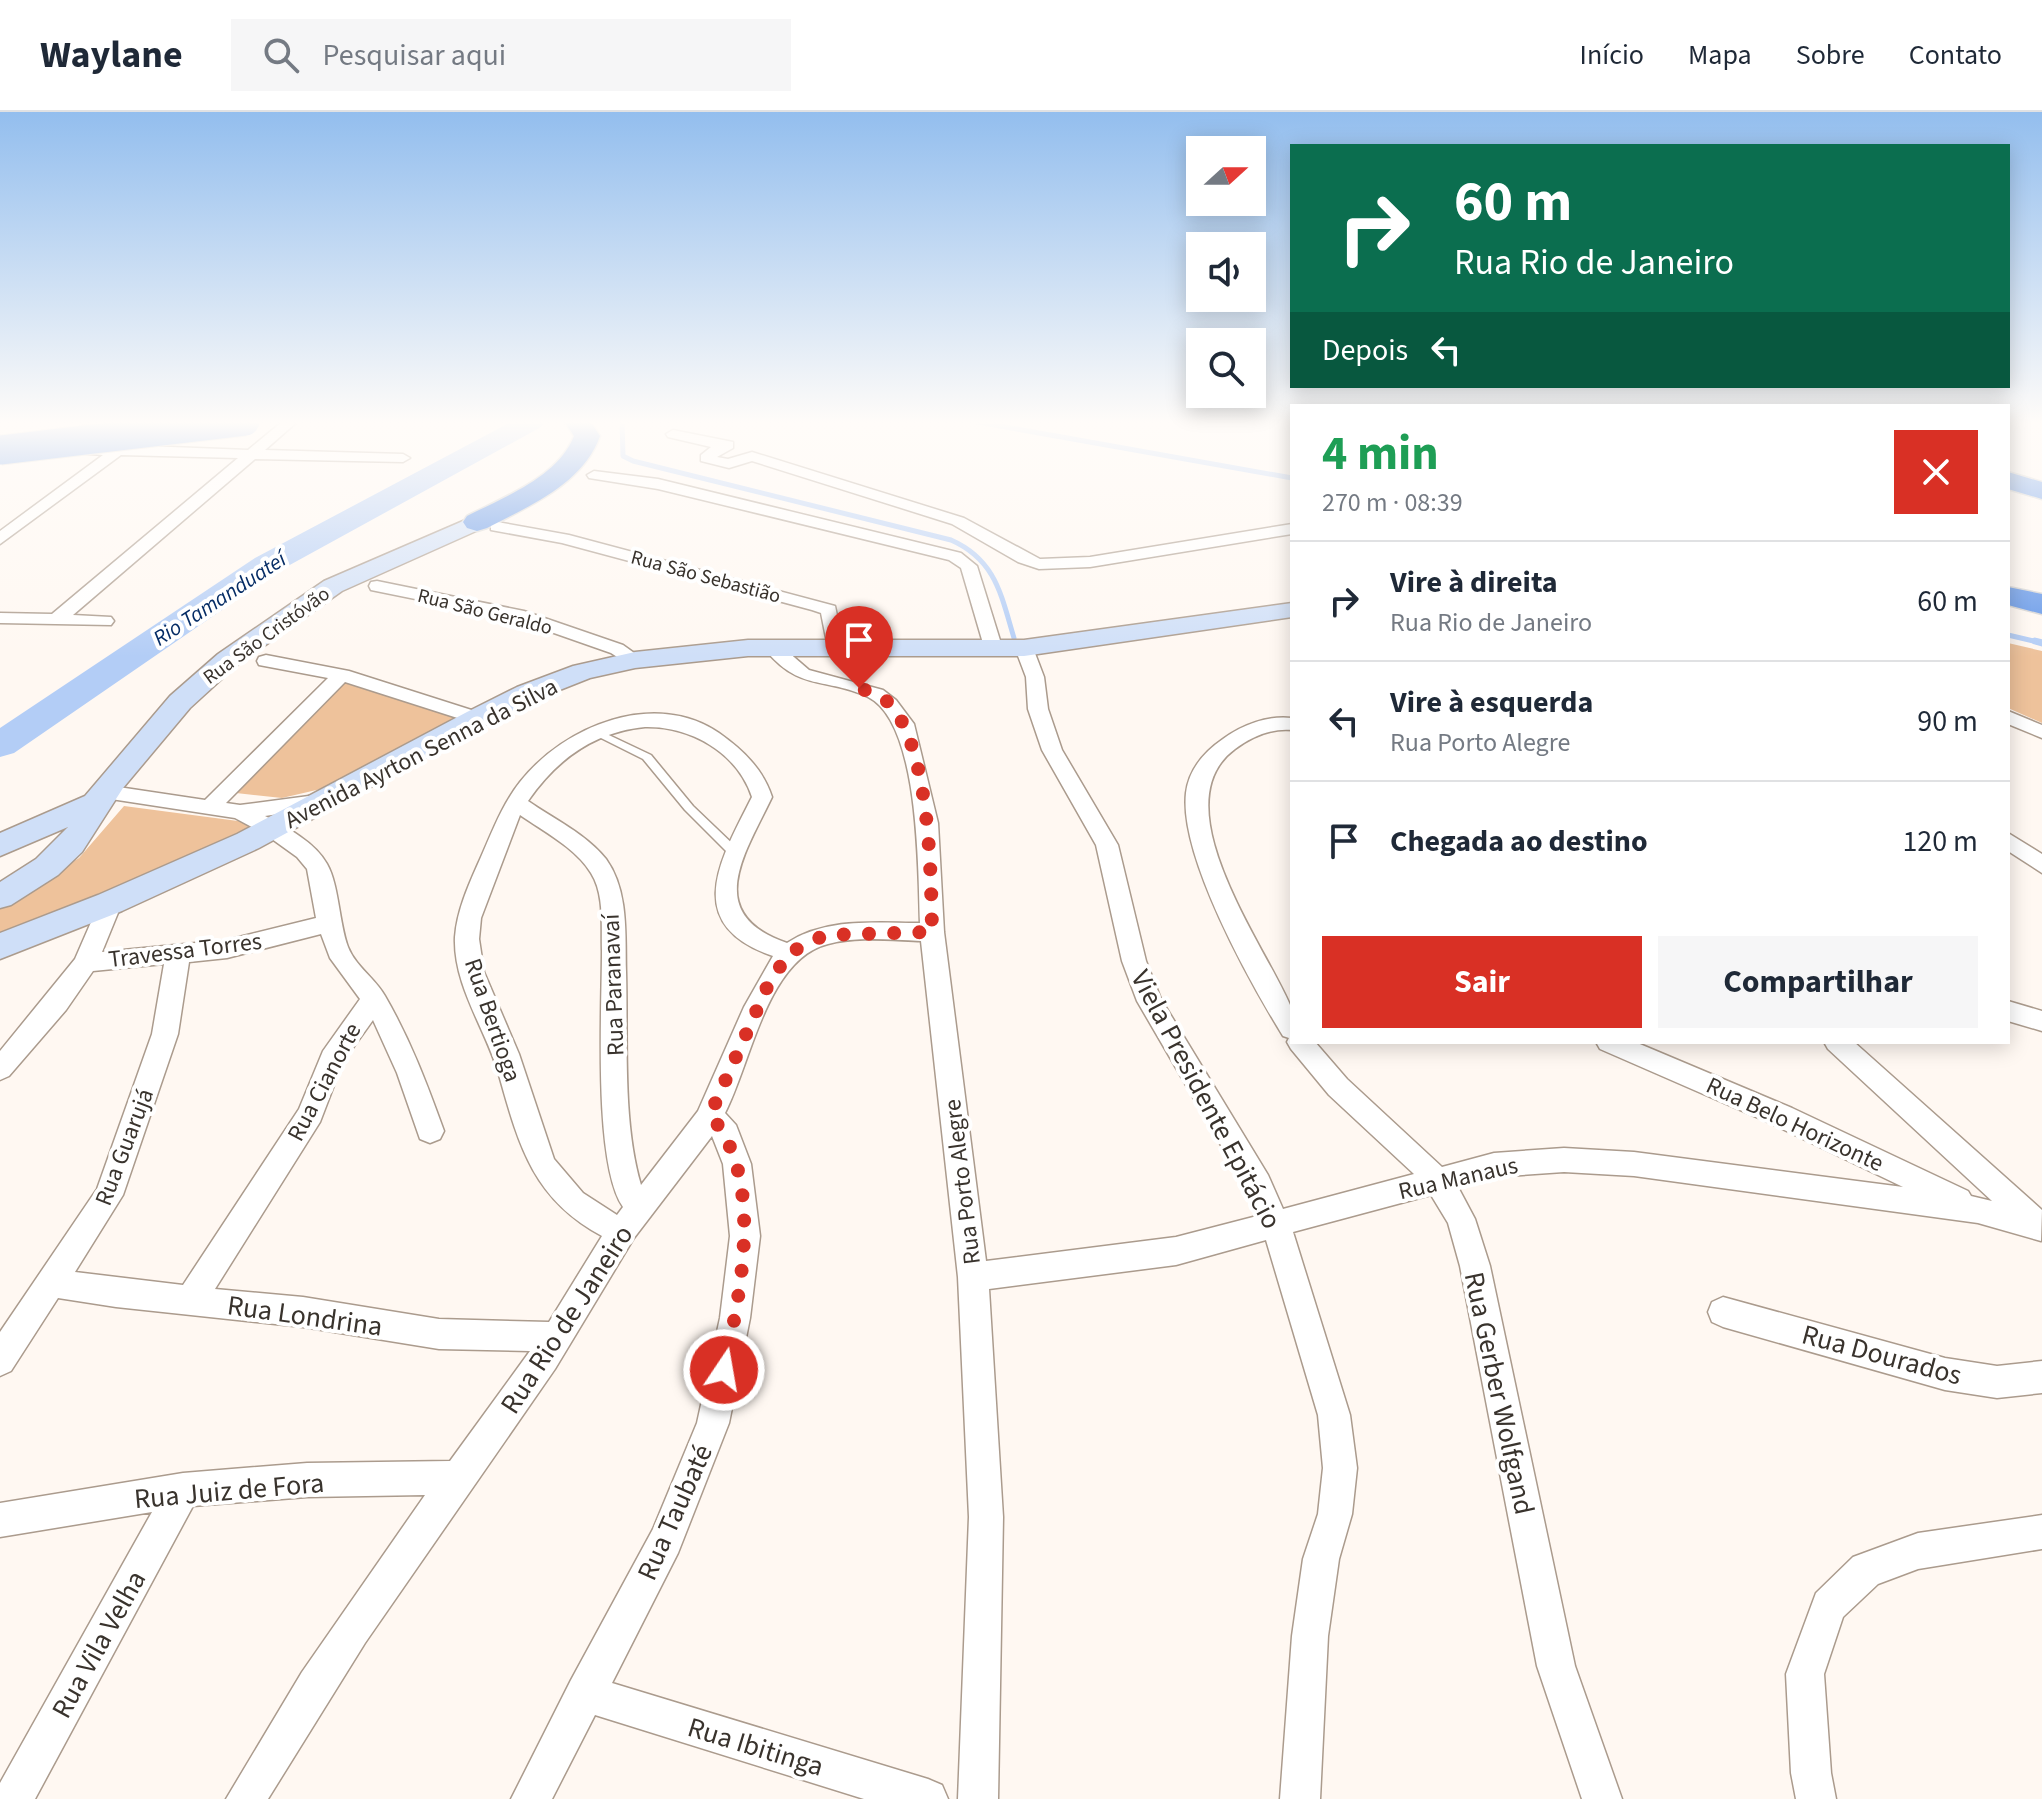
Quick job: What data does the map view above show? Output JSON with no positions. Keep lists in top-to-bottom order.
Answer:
{
  "streets": {
    "main road": ["Rua São Cristóvão", "Avenida Ayrton Senna da Silva"],
    "street": [
      "Rua São Sebastião",
      "Rua São Geraldo",
      "Travessa Torres",
      "Rua Paranavaí",
      "Rua Bertioga",
      "Rua Cianorte",
      "Viela Presidente Epitácio",
      "Rua Belo Horizonte",
      "Rua Guarujá",
      "Rua Manaus",
      "Rua Porto Alegre",
      "Rua Londrina",
      "Rua Rio de Janeiro",
      "Rua Dourados",
      "Rua Gerber Wolfgand",
      "Rua Juiz de Fora",
      "Rua Taubaté",
      "Rua Vila Velha",
      "Rua Ibitinga"
    ]
  },
  "crossings": [
    ["Rua São Sebastião", "Rua São Cristóvão"],
    ["Rua São Sebastião", "Avenida Ayrton Senna da Silva"],
    ["Rua São Geraldo", "Avenida Ayrton Senna da Silva"],
    ["Avenida Ayrton Senna da Silva", "Rua Cianorte"],
    ["Avenida Ayrton Senna da Silva", "Viela Presidente Epitácio"],
    ["Avenida Ayrton Senna da Silva", "Rua Porto Alegre"],
    ["Travessa Torres", "Rua Cianorte"],
    ["Travessa Torres", "Rua Guarujá"],
    ["Rua Paranavaí", "Rua Bertioga"],
    ["Rua Paranavaí", "Rua Rio de Janeiro"],
    ["Rua Bertioga", "Rua Rio de Janeiro"],
    ["Rua Cianorte", "Rua Londrina"],
    ["Viela Presidente Epitácio", "Rua Manaus"],
    ["Rua Belo Horizonte", "Rua Manaus"],
    ["Rua Guarujá", "Rua Londrina"],
    ["Rua Manaus", "Rua Porto Alegre"],
    ["Rua Manaus", "Rua Gerber Wolfgand"],
    ["Rua Londrina", "Rua Rio de Janeiro"],
    ["Rua Rio de Janeiro", "Rua Juiz de Fora"],
    ["Rua Rio de Janeiro", "Rua Taubaté"],
    ["Rua Juiz de Fora", "Rua Vila Velha"],
    ["Rua Taubaté", "Rua Ibitinga"]
  ],
  "water": ["Rio Tamanduateí"],
  "north": "right",
  "page": {
    "header": "Waylane",
    "search": "Pesquisar aqui",
    "nav": [
      "Início",
      "Mapa",
      "Sobre",
      "Contato"
    ],
    "turn": ["60 m", "Rua Rio de Janeiro"],
    "then": "Depois",
    "heading": ["4 min", "270 m · 08:39"],
    "list": [
      {
        "name": "Vire à direita",
        "note": "Rua Rio de Janeiro",
        "value": "60 m"
      },
      {
        "name": "Vire à esquerda",
        "note": "Rua Porto Alegre",
        "value": "90 m"
      },
      {
        "name": "Chegada ao destino",
        "value": "120 m"
      }
    ],
    "buttons": ["Sair", "Compartilhar"]
  }
}
